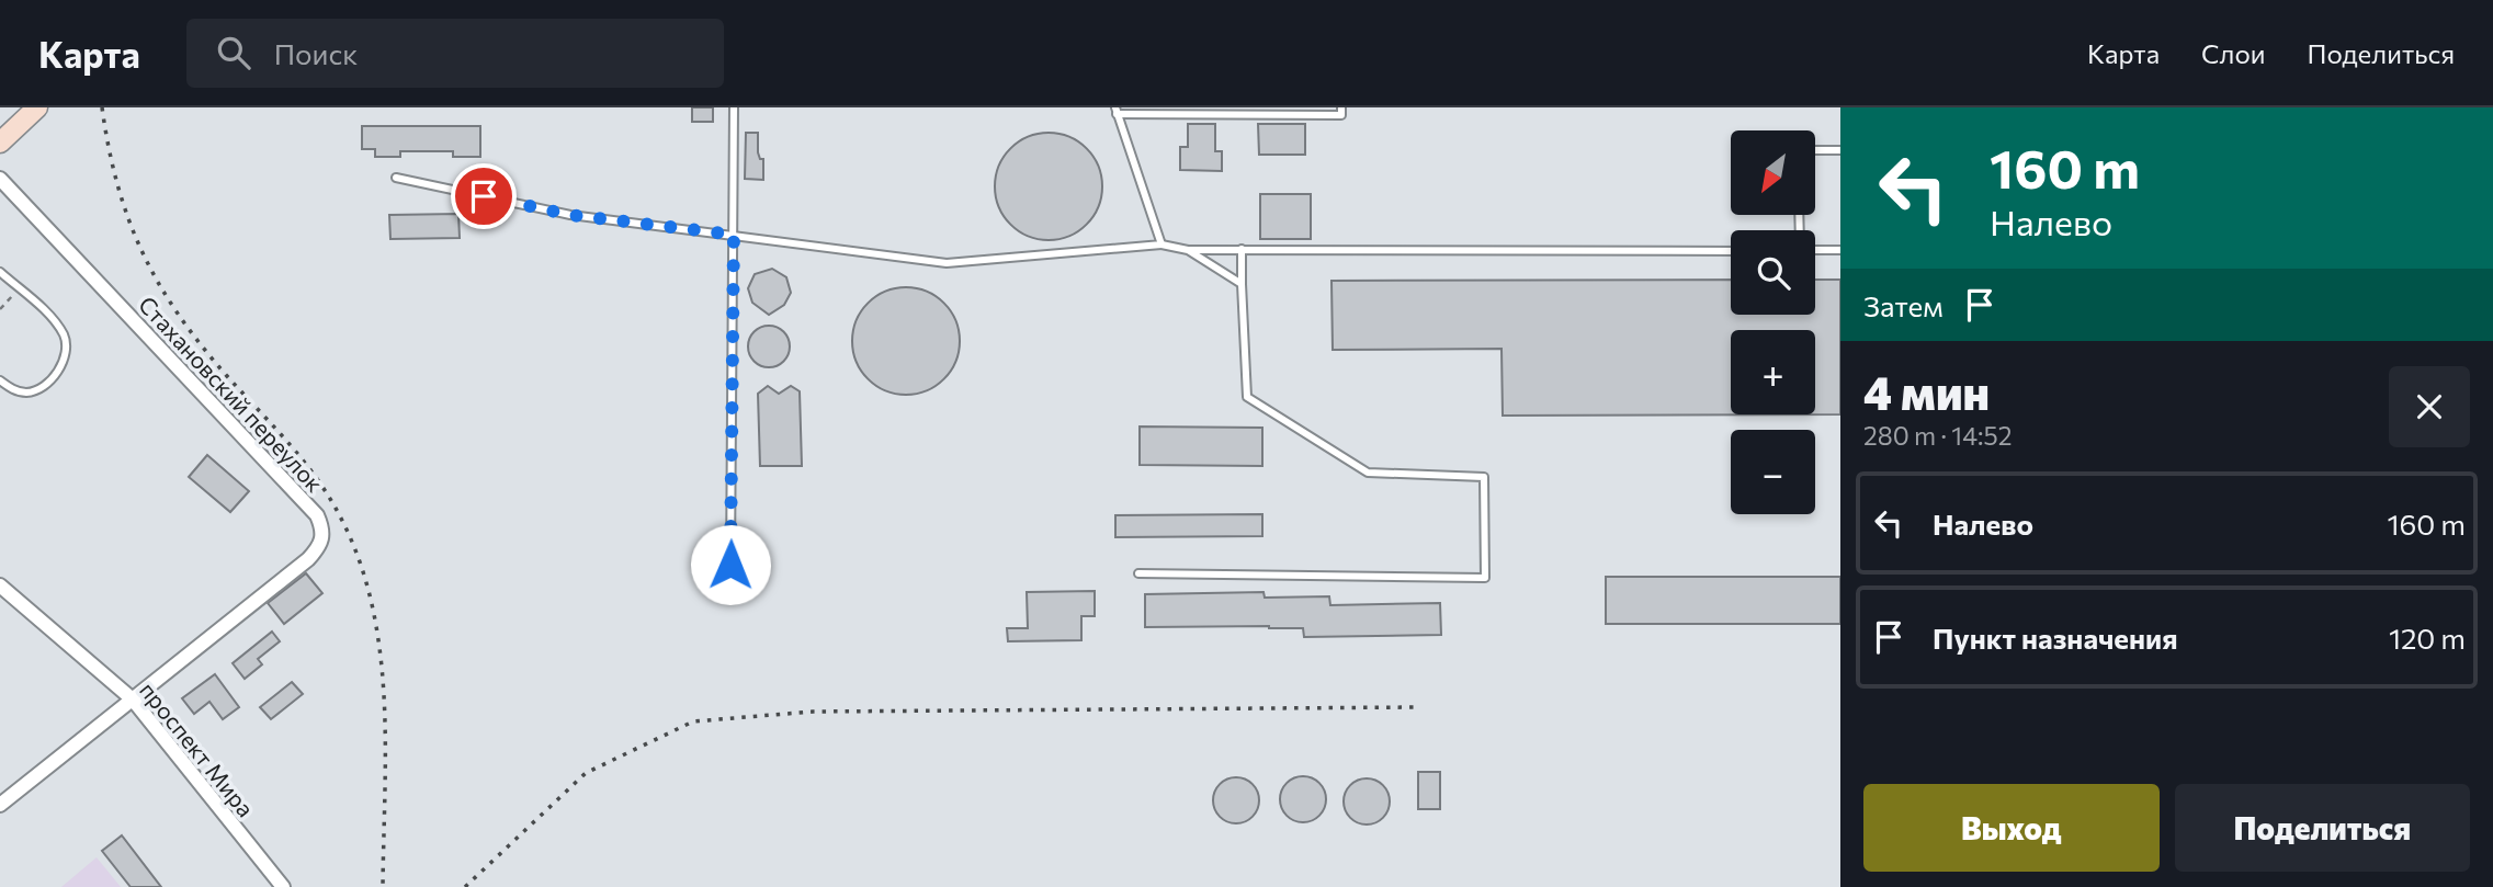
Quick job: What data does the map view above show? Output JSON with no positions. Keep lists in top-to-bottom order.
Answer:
{
  "streets": {
    "street": ["Стахановский переулок", "проспект Мира"]
  },
  "crossings": [
    ["Стахановский переулок", "проспект Мира"]
  ],
  "north": "bottom left",
  "page": {
    "header": "Карта",
    "search": "Поиск",
    "nav": ["Карта", "Слои", "Поделиться"],
    "turn": ["160 m", "Налево"],
    "map_buttons": ["+", "−"],
    "then": "Затем",
    "heading": ["4 мин", "280 m · 14:52"],
    "list": [
      {
        "name": "Налево",
        "value": "160 m"
      },
      {
        "name": "Пункт назначения",
        "value": "120 m"
      }
    ],
    "buttons": ["Выход", "Поделиться"]
  }
}
